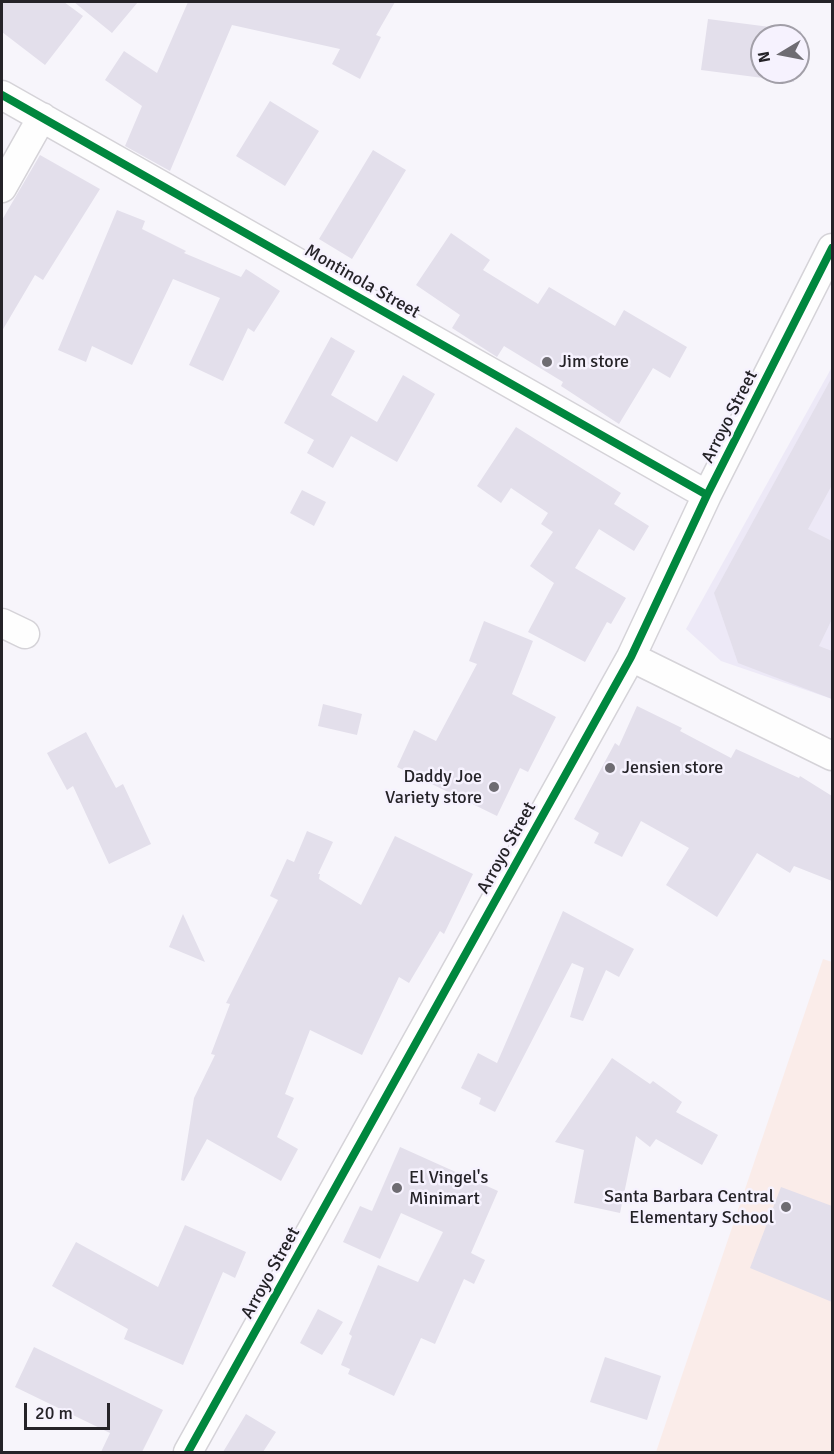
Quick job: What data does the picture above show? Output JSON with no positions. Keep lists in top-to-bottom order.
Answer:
{
  "streets": {
    "street": ["Montinola Street", "Arroyo Street"]
  },
  "crossings": [
    ["Montinola Street", "Arroyo Street"]
  ],
  "places": [
    "Jim store",
    "Jensien store",
    "Daddy Joe Variety store",
    "El Vingel's Minimart",
    "Santa Barbara Central Elementary School"
  ],
  "scale_bar": "20 m",
  "north": "left"
}
